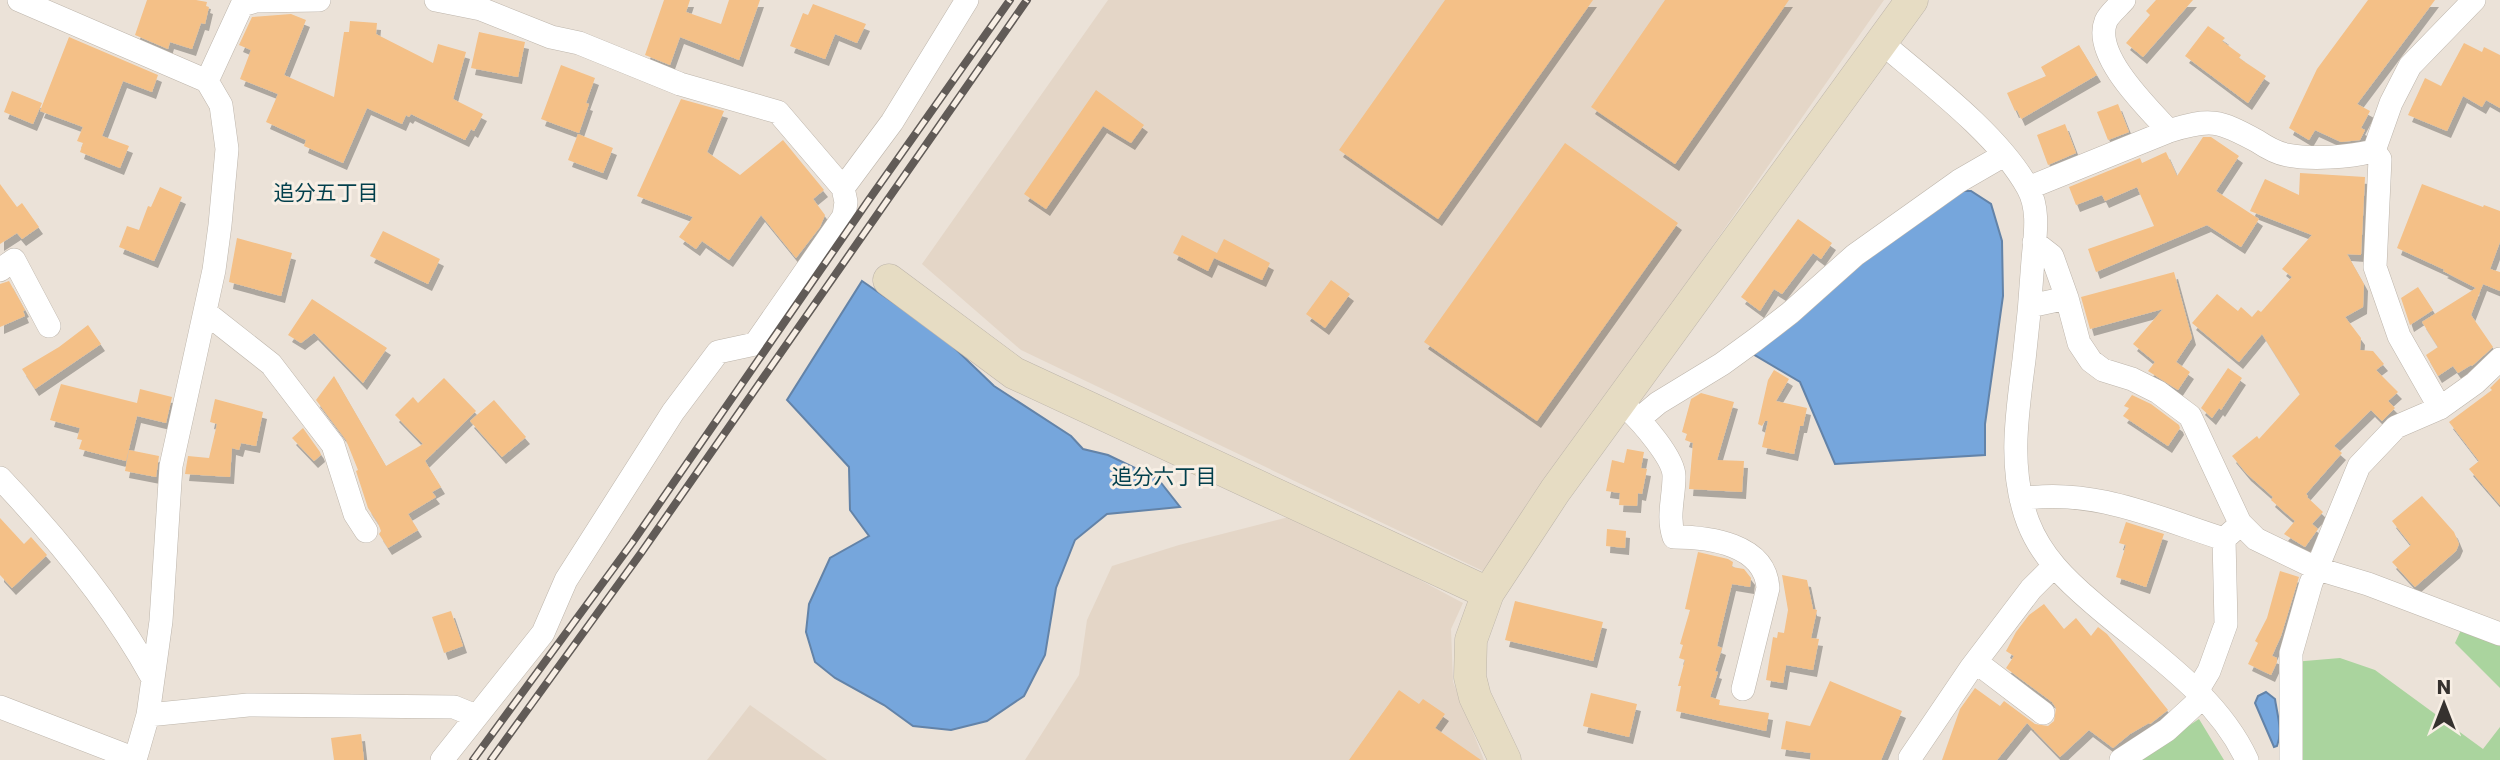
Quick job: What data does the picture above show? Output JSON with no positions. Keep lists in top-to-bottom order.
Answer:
{
  "districts": ["追分五丁目", "追分六丁目"],
  "north": "top"
}
